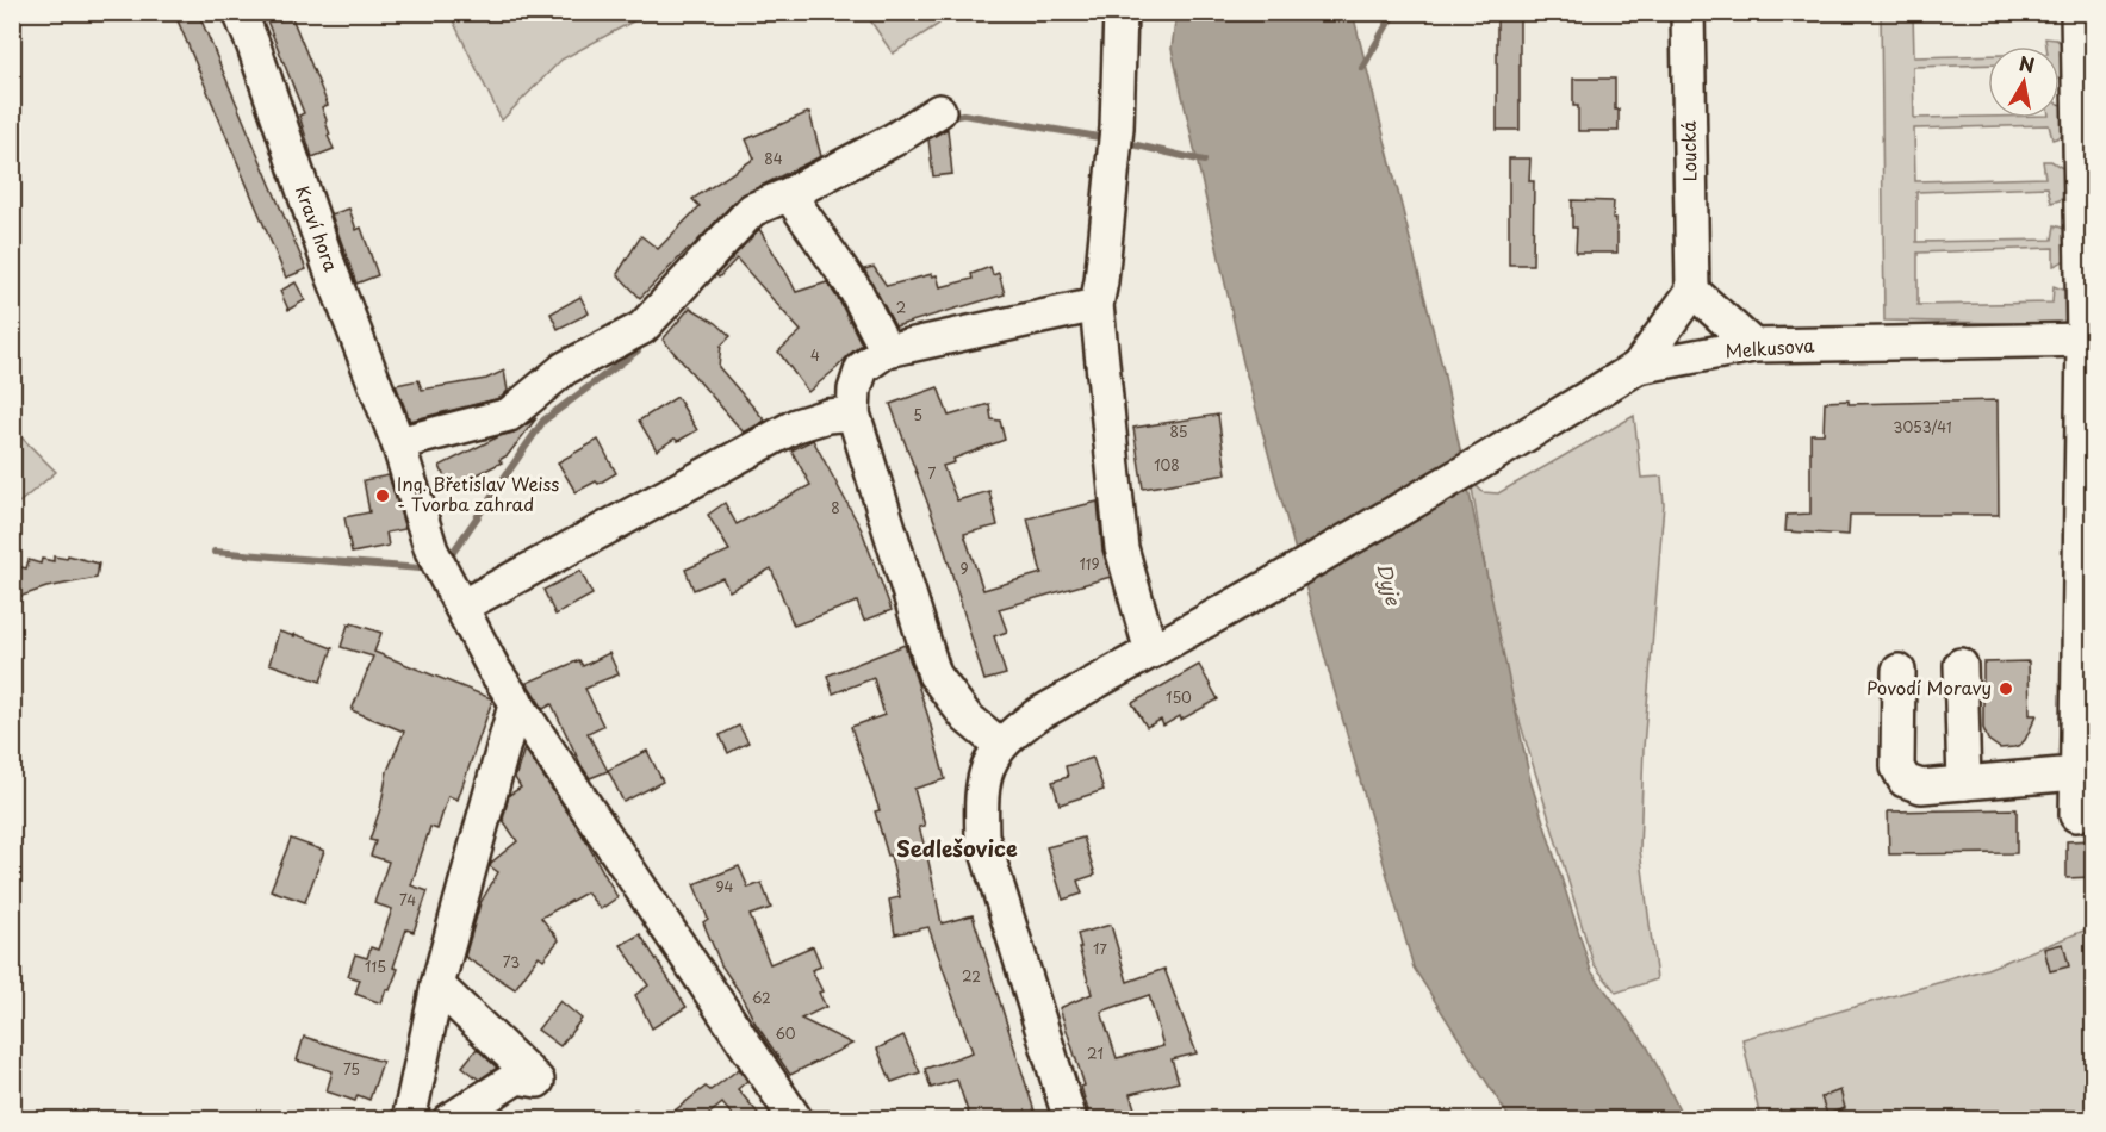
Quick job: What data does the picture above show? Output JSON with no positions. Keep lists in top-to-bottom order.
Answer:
{
  "streets": {
    "street": ["Loucká", "Kraví hora", "Melkusova"]
  },
  "districts": ["Sedlešovice"],
  "water": ["Dyje"],
  "places": ["Ing. Břetislav Weiss - Tvorba zahrad", "Povodí Moravy"],
  "house_numbers": [
    "84",
    "2",
    "4",
    "5",
    "3053/41",
    "85",
    "108",
    "7",
    "8",
    "119",
    "9",
    "150",
    "94",
    "74",
    "17",
    "73",
    "115",
    "22",
    "62",
    "60",
    "21",
    "75"
  ],
  "north": "top"
}
